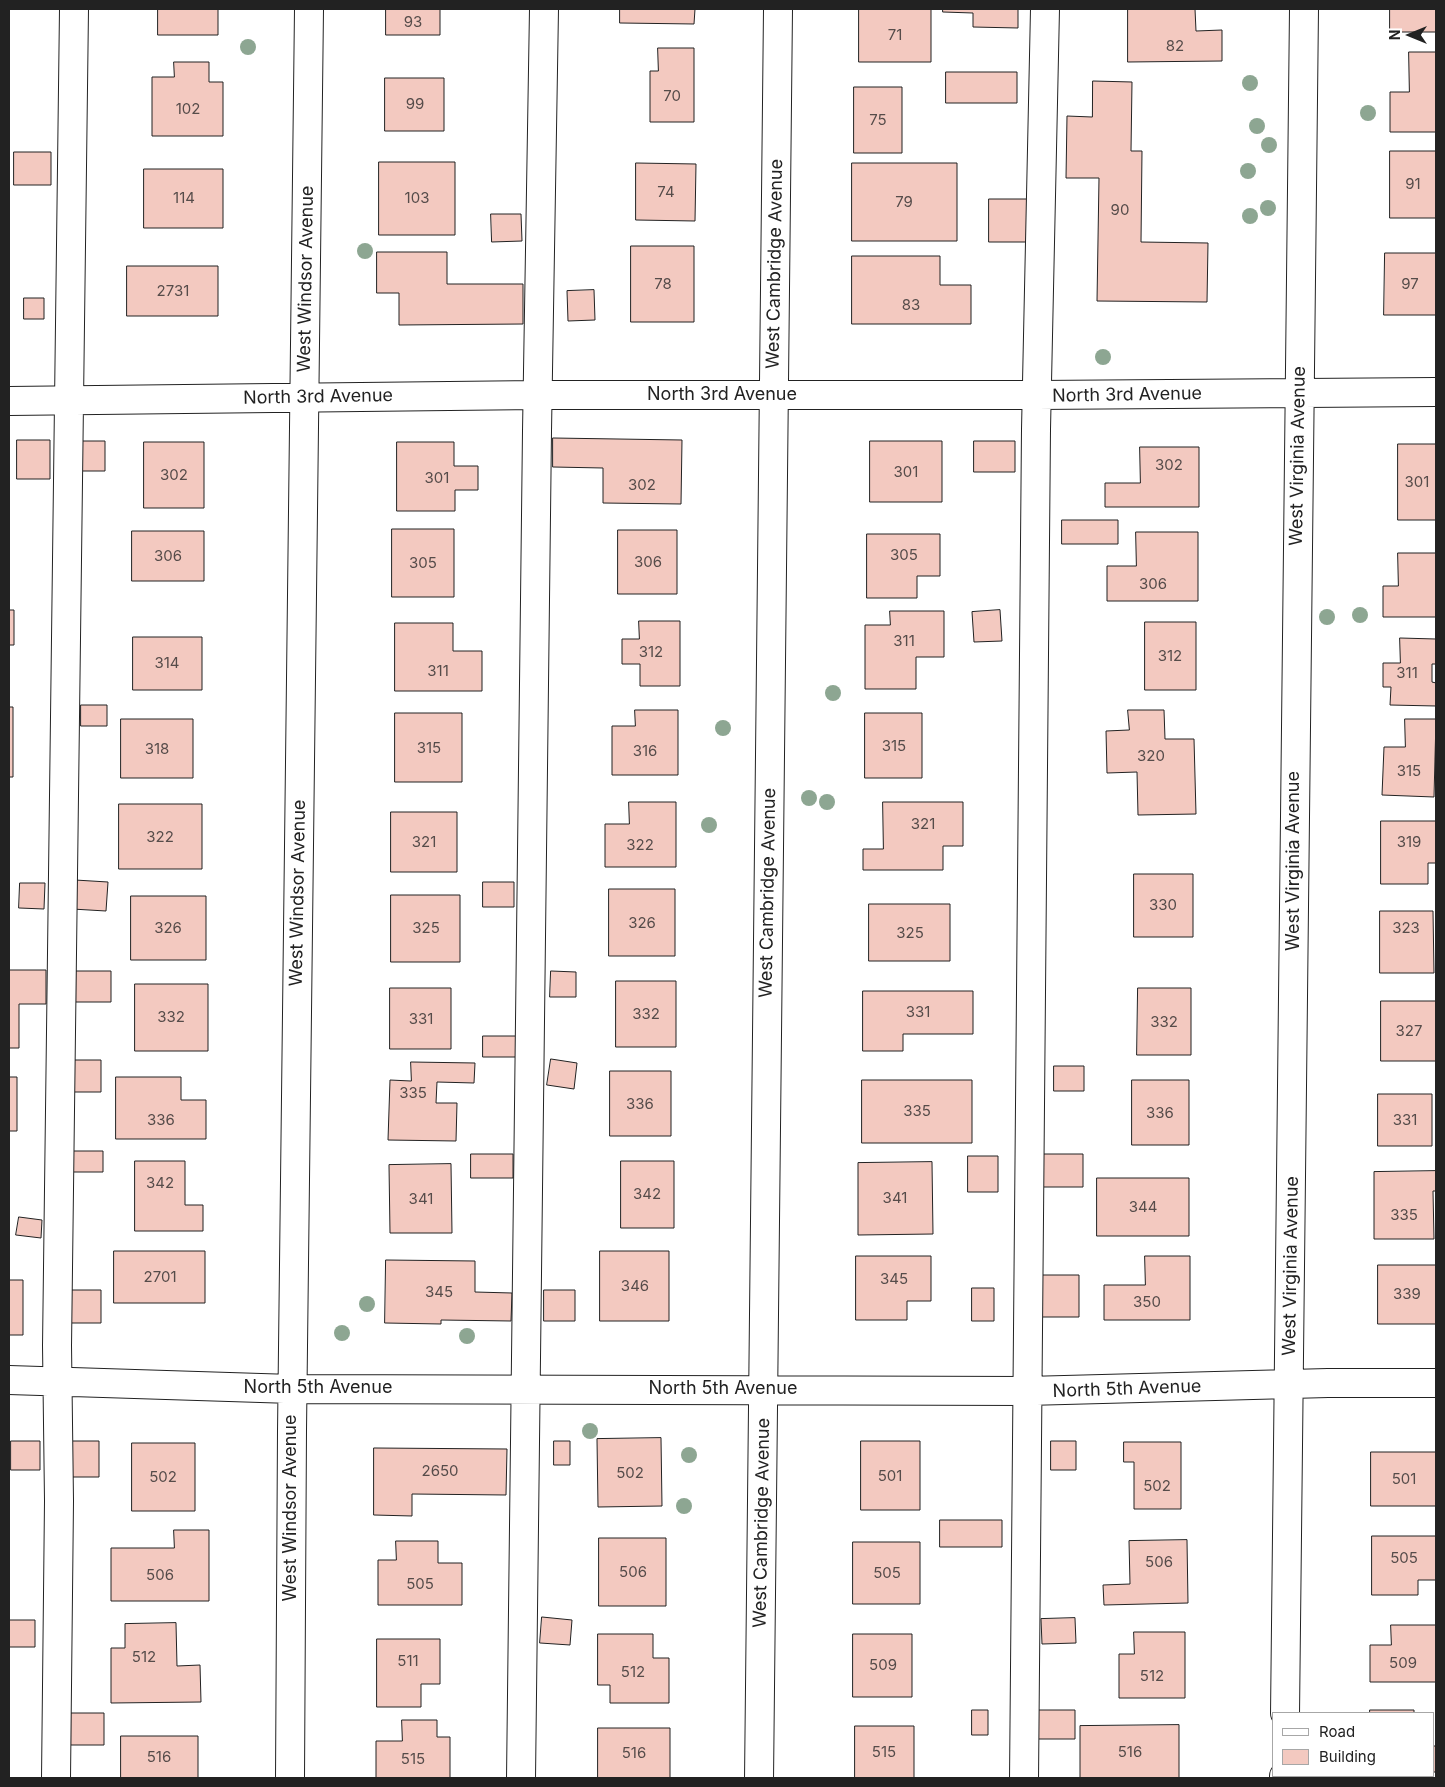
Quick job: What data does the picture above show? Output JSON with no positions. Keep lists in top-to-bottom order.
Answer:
{
  "streets": {
    "street": [
      "West Cambridge Avenue",
      "West Windsor Avenue",
      "North 3rd Avenue",
      "West Virginia Avenue",
      "North 5th Avenue"
    ]
  },
  "crossings": [
    ["West Cambridge Avenue", "North 3rd Avenue"],
    ["West Cambridge Avenue", "North 5th Avenue"],
    ["West Windsor Avenue", "North 3rd Avenue"],
    ["West Windsor Avenue", "North 5th Avenue"],
    ["North 3rd Avenue", "West Virginia Avenue"],
    ["West Virginia Avenue", "North 5th Avenue"]
  ],
  "house_numbers": [
    "93",
    "71",
    "82",
    "70",
    "99",
    "102",
    "75",
    "91",
    "74",
    "114",
    "103",
    "79",
    "90",
    "78",
    "97",
    "2731",
    "83",
    "302",
    "301",
    "302",
    "301",
    "301",
    "302",
    "305",
    "306",
    "306",
    "305",
    "306",
    "311",
    "312",
    "312",
    "314",
    "311",
    "311",
    "315",
    "315",
    "318",
    "316",
    "320",
    "315",
    "321",
    "322",
    "321",
    "319",
    "322",
    "330",
    "326",
    "326",
    "325",
    "323",
    "325",
    "331",
    "332",
    "332",
    "331",
    "332",
    "327",
    "335",
    "336",
    "335",
    "336",
    "336",
    "331",
    "342",
    "342",
    "341",
    "341",
    "344",
    "335",
    "2701",
    "345",
    "346",
    "345",
    "339",
    "350",
    "2650",
    "502",
    "501",
    "502",
    "501",
    "502",
    "505",
    "506",
    "506",
    "505",
    "506",
    "505",
    "512",
    "511",
    "509",
    "509",
    "512",
    "512",
    "515",
    "516",
    "516",
    "516",
    "515"
  ],
  "legend": ["Road", "Building"],
  "north": "left"
}
